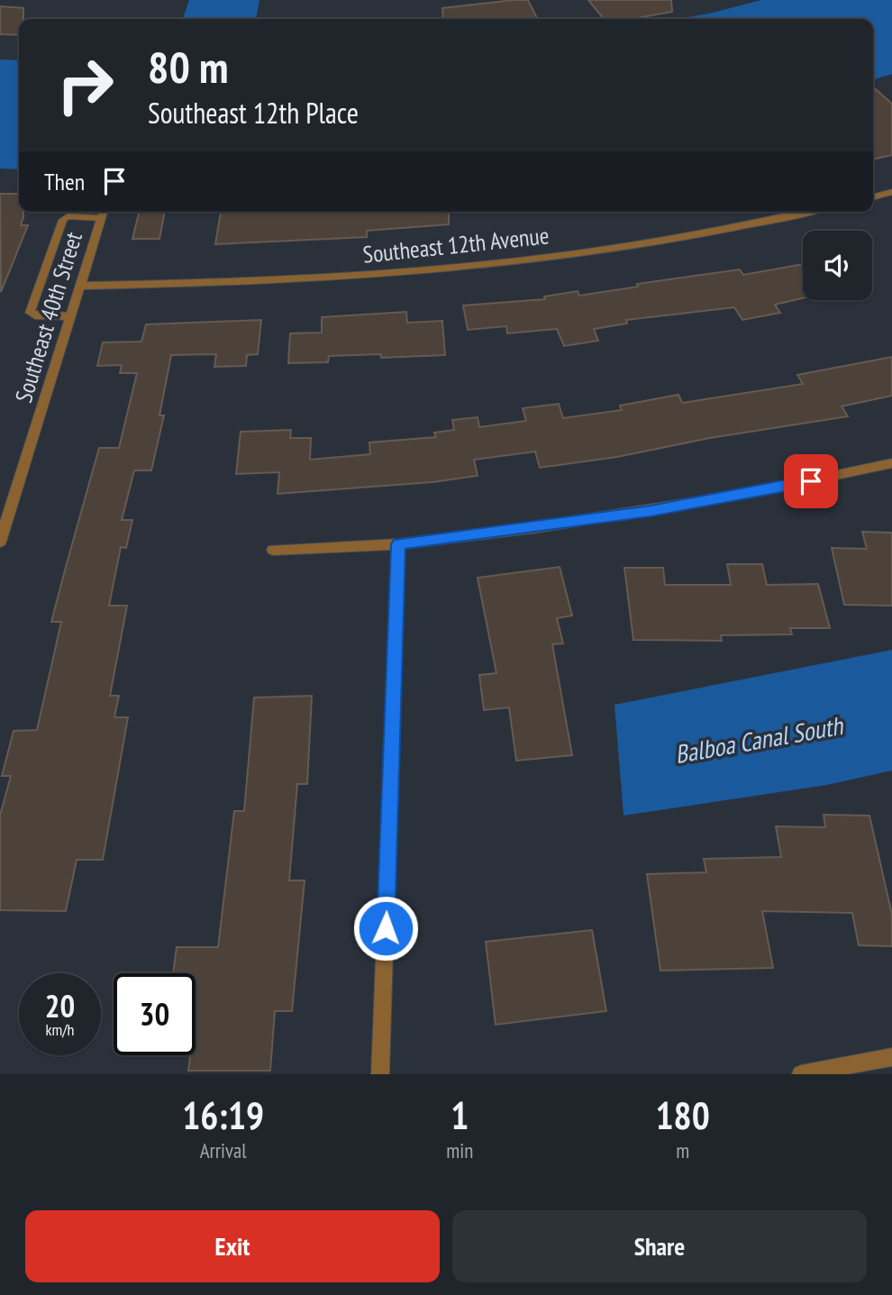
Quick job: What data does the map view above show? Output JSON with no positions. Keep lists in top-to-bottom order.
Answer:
{
  "streets": {
    "street": ["Southeast 12th Avenue", "Southeast 40th Street"]
  },
  "crossings": [
    ["Southeast 12th Avenue", "Southeast 40th Street"]
  ],
  "water": ["Balboa Canal South"],
  "page": {
    "turn": ["80 m", "Southeast 12th Place"],
    "then": "Then",
    "speed": "20 km/h",
    "limit": "30",
    "eta": [
      "16:19",
      "Arrival",
      "1",
      "min",
      "180",
      "m"
    ],
    "buttons": ["Exit", "Share"]
  }
}
